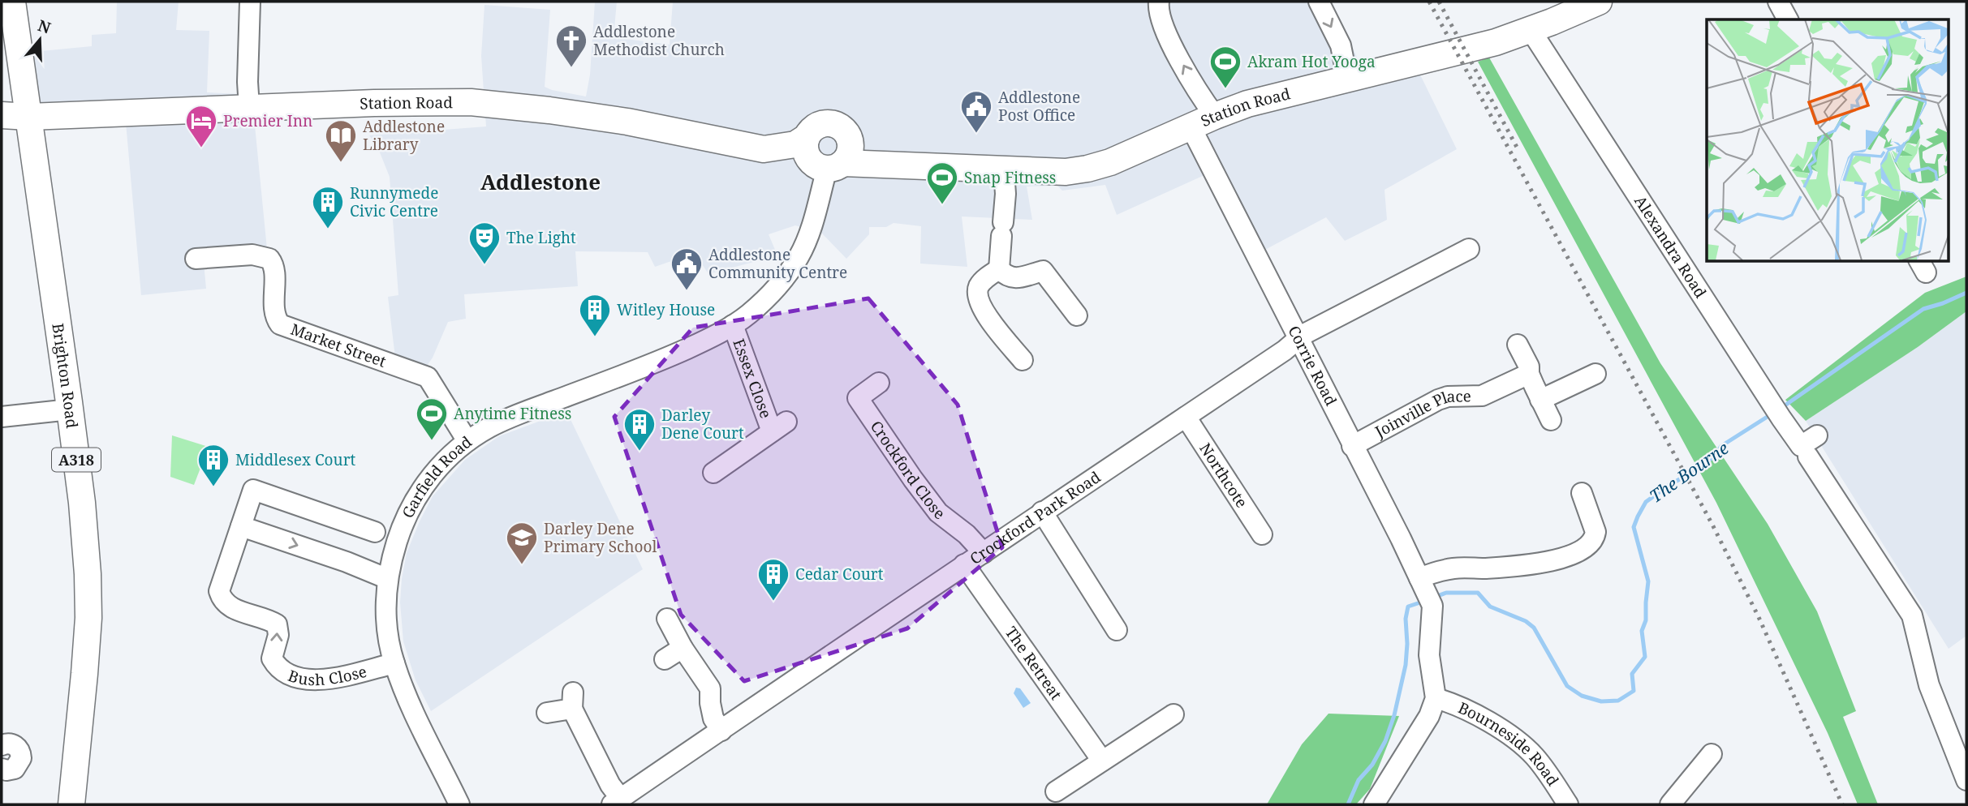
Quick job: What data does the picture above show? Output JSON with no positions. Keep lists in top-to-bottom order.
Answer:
{
  "streets": {
    "main road": ["Station Road", "Brighton Road", "A318"],
    "street": [
      "Alexandra Road",
      "Market Street",
      "Corrie Road",
      "Essex Close",
      "Joinville Place",
      "Crockford Close",
      "Northcote",
      "Garfield Road",
      "Crockford Park Road",
      "The Retreat",
      "Bush Close",
      "Bourneside Road"
    ]
  },
  "crossings": [
    ["Station Road", "Alexandra Road"],
    ["Station Road", "Corrie Road"],
    ["Station Road", "Brighton Road"],
    ["Station Road", "A318"],
    ["Station Road", "Garfield Road"],
    ["Market Street", "Garfield Road"],
    ["Corrie Road", "Joinville Place"],
    ["Corrie Road", "Crockford Park Road"],
    ["Brighton Road", "A318"],
    ["Essex Close", "Garfield Road"],
    ["Crockford Close", "Crockford Park Road"],
    ["Northcote", "Crockford Park Road"],
    ["Garfield Road", "Bush Close"],
    ["Crockford Park Road", "The Retreat"]
  ],
  "districts": ["Addlestone"],
  "water": ["The Bourne"],
  "places": {
    "church": ["Addlestone Methodist Church"],
    "sports": ["Akram Hot Yooga", "Snap Fitness", "Anytime Fitness"],
    "public building": ["Addlestone Post Office", "Addlestone Community Centre"],
    "hotel": ["Premier Inn"],
    "library": ["Addlestone Library"],
    "building": [
      "Runnymede Civic Centre",
      "Witley House",
      "Darley Dene Court",
      "Middlesex Court",
      "Cedar Court"
    ],
    "theatre": ["The Light"],
    "school or university": ["Darley Dene Primary School"]
  },
  "north": "top"
}
